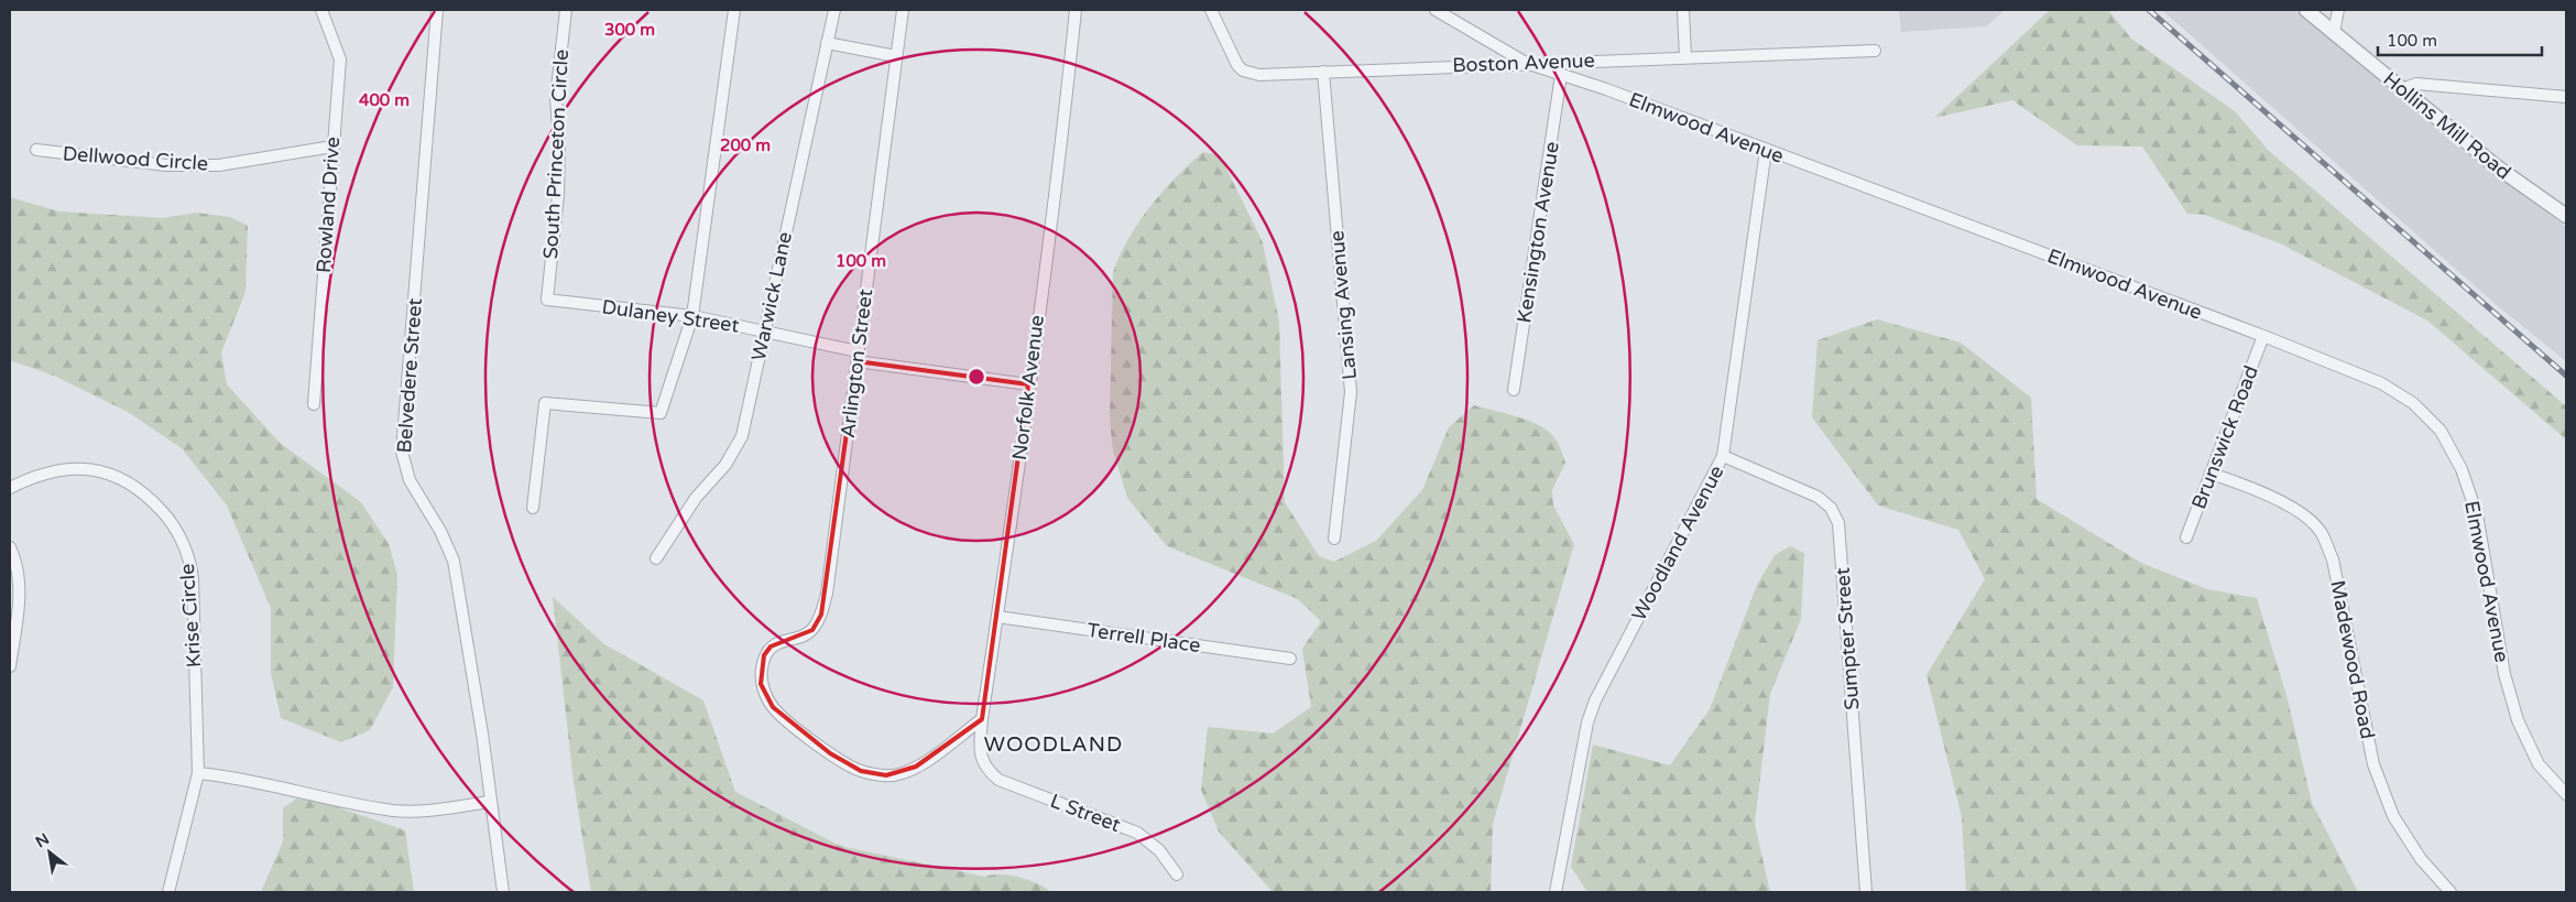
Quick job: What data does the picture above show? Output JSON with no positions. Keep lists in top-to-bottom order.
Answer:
{
  "streets": {
    "street": [
      "Boston Avenue",
      "Hollins Mill Road",
      "Elmwood Avenue",
      "South Princeton Circle",
      "Dellwood Circle",
      "Rowland Drive",
      "Kensington Avenue",
      "Warwick Lane",
      "Lansing Avenue",
      "Dulaney Street",
      "Arlington Street",
      "Belvedere Street",
      "Norfolk Avenue",
      "Brunswick Road",
      "Woodland Avenue",
      "Krise Circle",
      "Terrell Place",
      "Sumpter Street",
      "Madewood Road",
      "L Street"
    ]
  },
  "crossings": [
    ["Boston Avenue", "Elmwood Avenue"],
    ["Boston Avenue", "Lansing Avenue"],
    ["Elmwood Avenue", "Kensington Avenue"],
    ["Elmwood Avenue", "Brunswick Road"],
    ["Elmwood Avenue", "Woodland Avenue"],
    ["South Princeton Circle", "Dulaney Street"],
    ["Dellwood Circle", "Rowland Drive"],
    ["Warwick Lane", "Dulaney Street"],
    ["Dulaney Street", "Arlington Street"],
    ["Dulaney Street", "Norfolk Avenue"],
    ["Arlington Street", "Norfolk Avenue"],
    ["Norfolk Avenue", "Terrell Place"],
    ["Norfolk Avenue", "L Street"],
    ["Brunswick Road", "Madewood Road"],
    ["Woodland Avenue", "Sumpter Street"]
  ],
  "districts": ["WOODLAND"],
  "scale_bar": "100 m",
  "north": "top left",
  "rings": [
    "300 m",
    "400 m",
    "200 m",
    "100 m"
  ]
}
